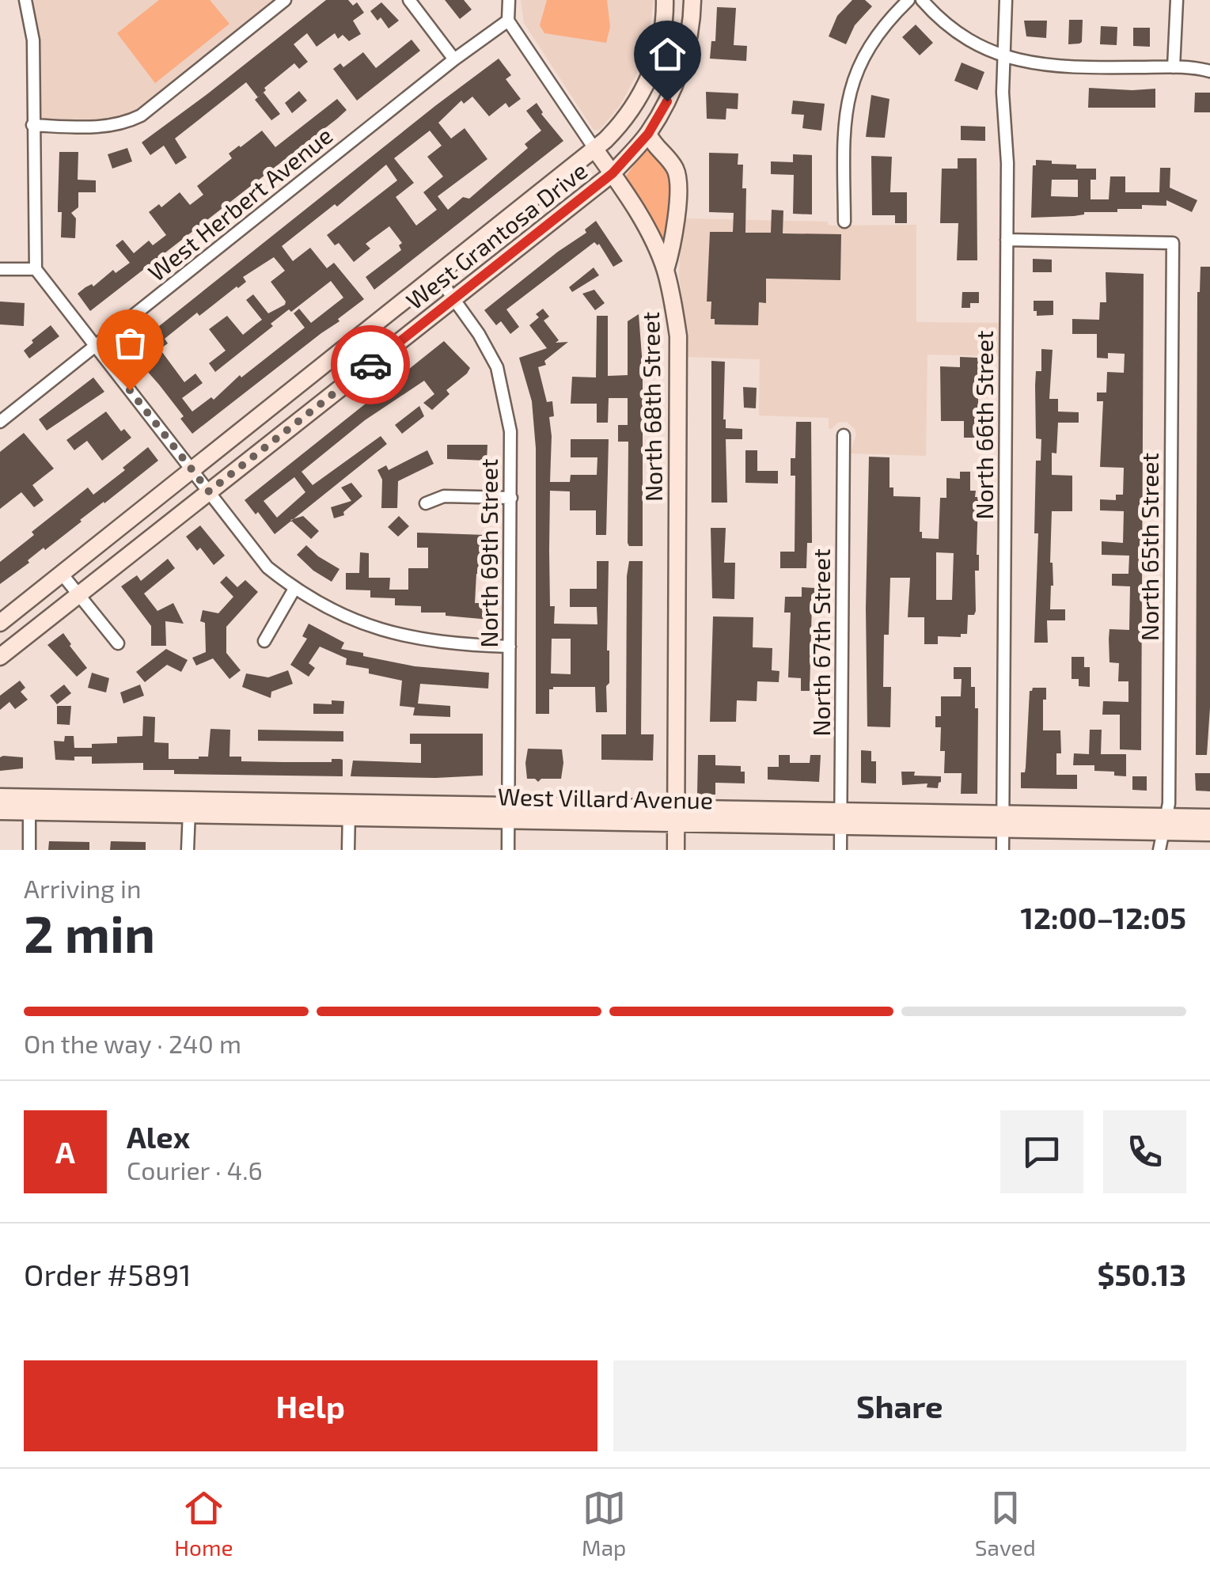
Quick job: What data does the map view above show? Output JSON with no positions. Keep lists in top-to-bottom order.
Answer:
{
  "streets": {
    "street": [
      "West Herbert Avenue",
      "West Grantosa Drive",
      "North 68th Street",
      "North 66th Street",
      "North 65th Street",
      "North 69th Street",
      "North 67th Street",
      "West Villard Avenue"
    ]
  },
  "crossings": [
    ["West Grantosa Drive", "North 68th Street"],
    ["West Grantosa Drive", "North 69th Street"],
    ["North 68th Street", "West Villard Avenue"],
    ["North 66th Street", "North 65th Street"],
    ["North 66th Street", "West Villard Avenue"],
    ["North 65th Street", "West Villard Avenue"],
    ["North 69th Street", "West Villard Avenue"],
    ["North 67th Street", "West Villard Avenue"]
  ],
  "page": {
    "heading": ["2 min", "Arriving in", "12:00–12:05"],
    "panel": [
      "Alex",
      "Courier · 4.6",
      "Order #5891",
      "$50.13"
    ],
    "bar": "On the way · 240 m",
    "round": "A",
    "buttons": ["Help", "Share"],
    "tabs": ["Home", "Map", "Saved"]
  }
}
